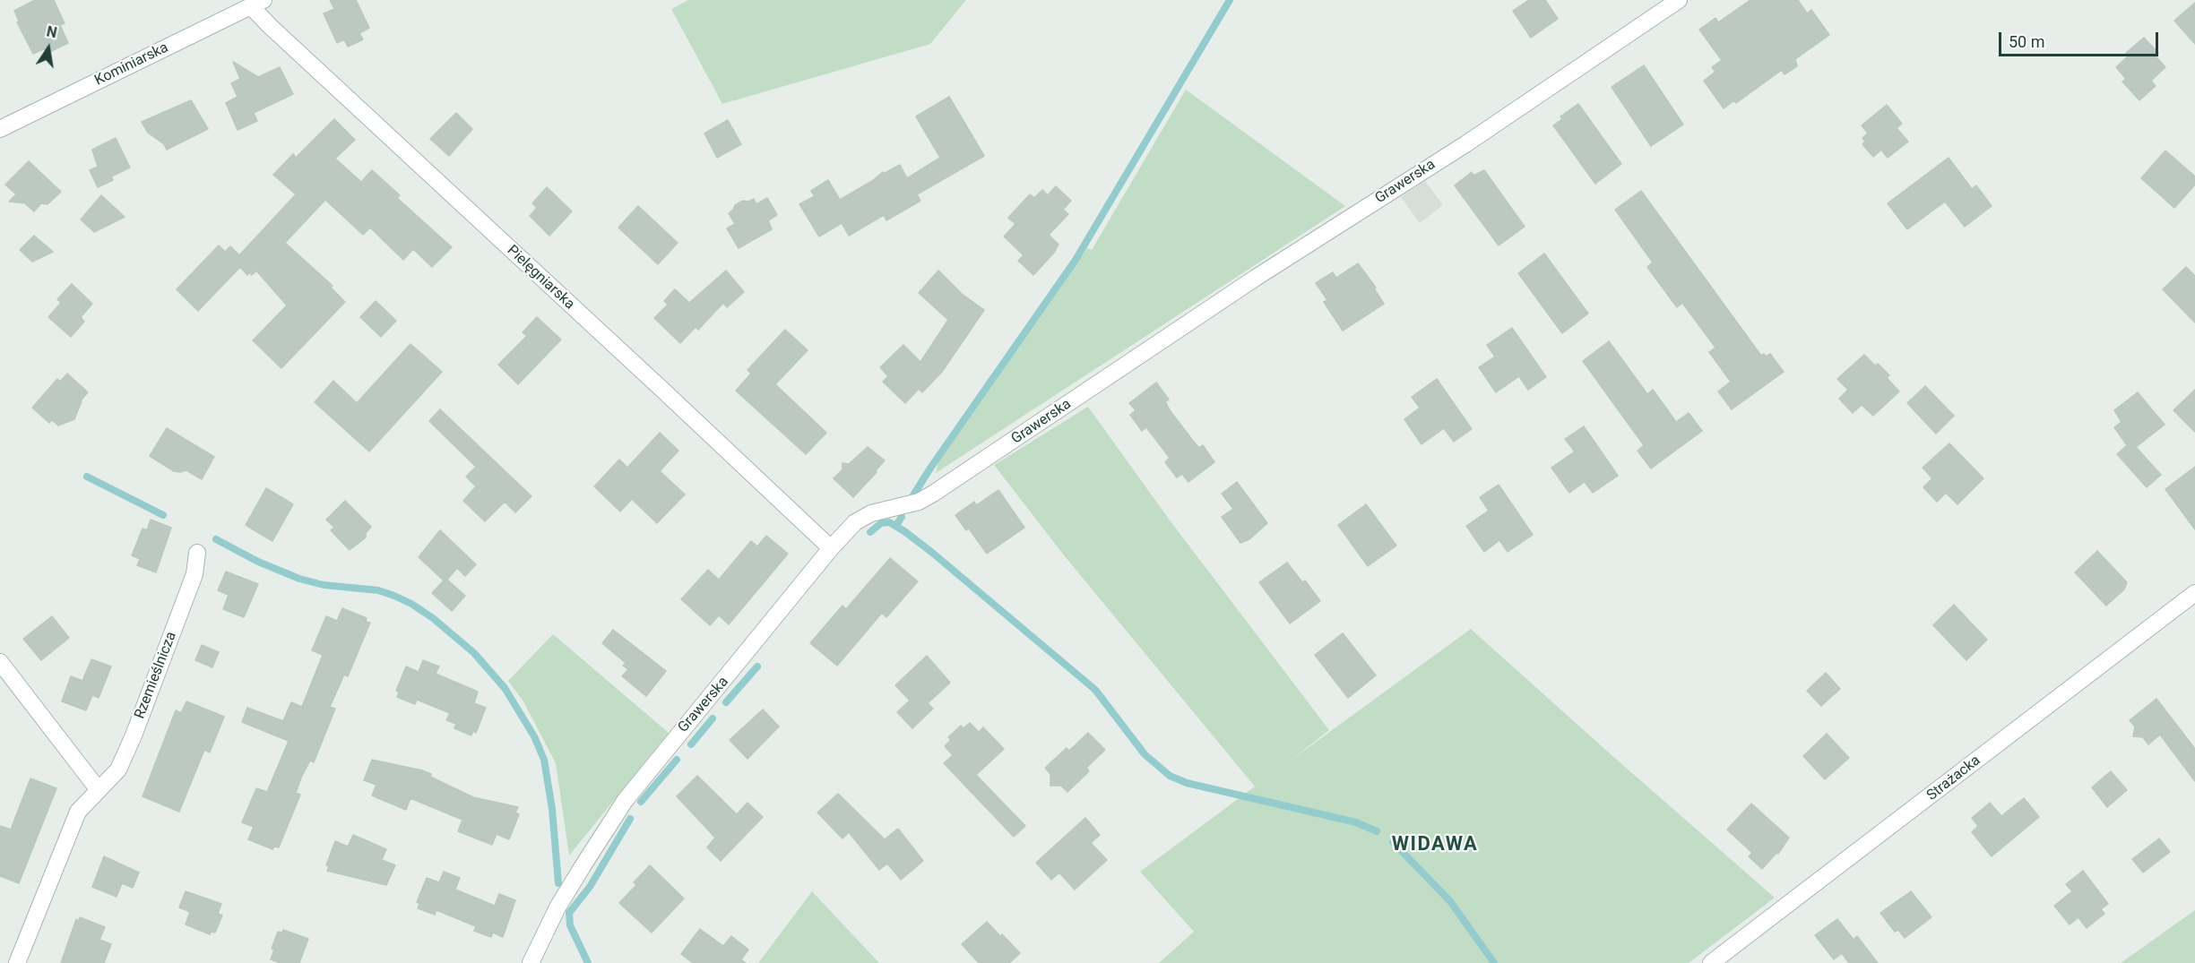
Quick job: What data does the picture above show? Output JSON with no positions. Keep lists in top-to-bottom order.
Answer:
{
  "streets": {
    "street": [
      "Kominiarska",
      "Grawerska",
      "Pielęgniarska",
      "Rzemieślnicza",
      "Strażacka"
    ]
  },
  "crossings": [
    ["Kominiarska", "Pielęgniarska"],
    ["Grawerska", "Pielęgniarska"]
  ],
  "districts": ["WIDAWA"],
  "scale_bar": "50 m",
  "north": "top"
}
